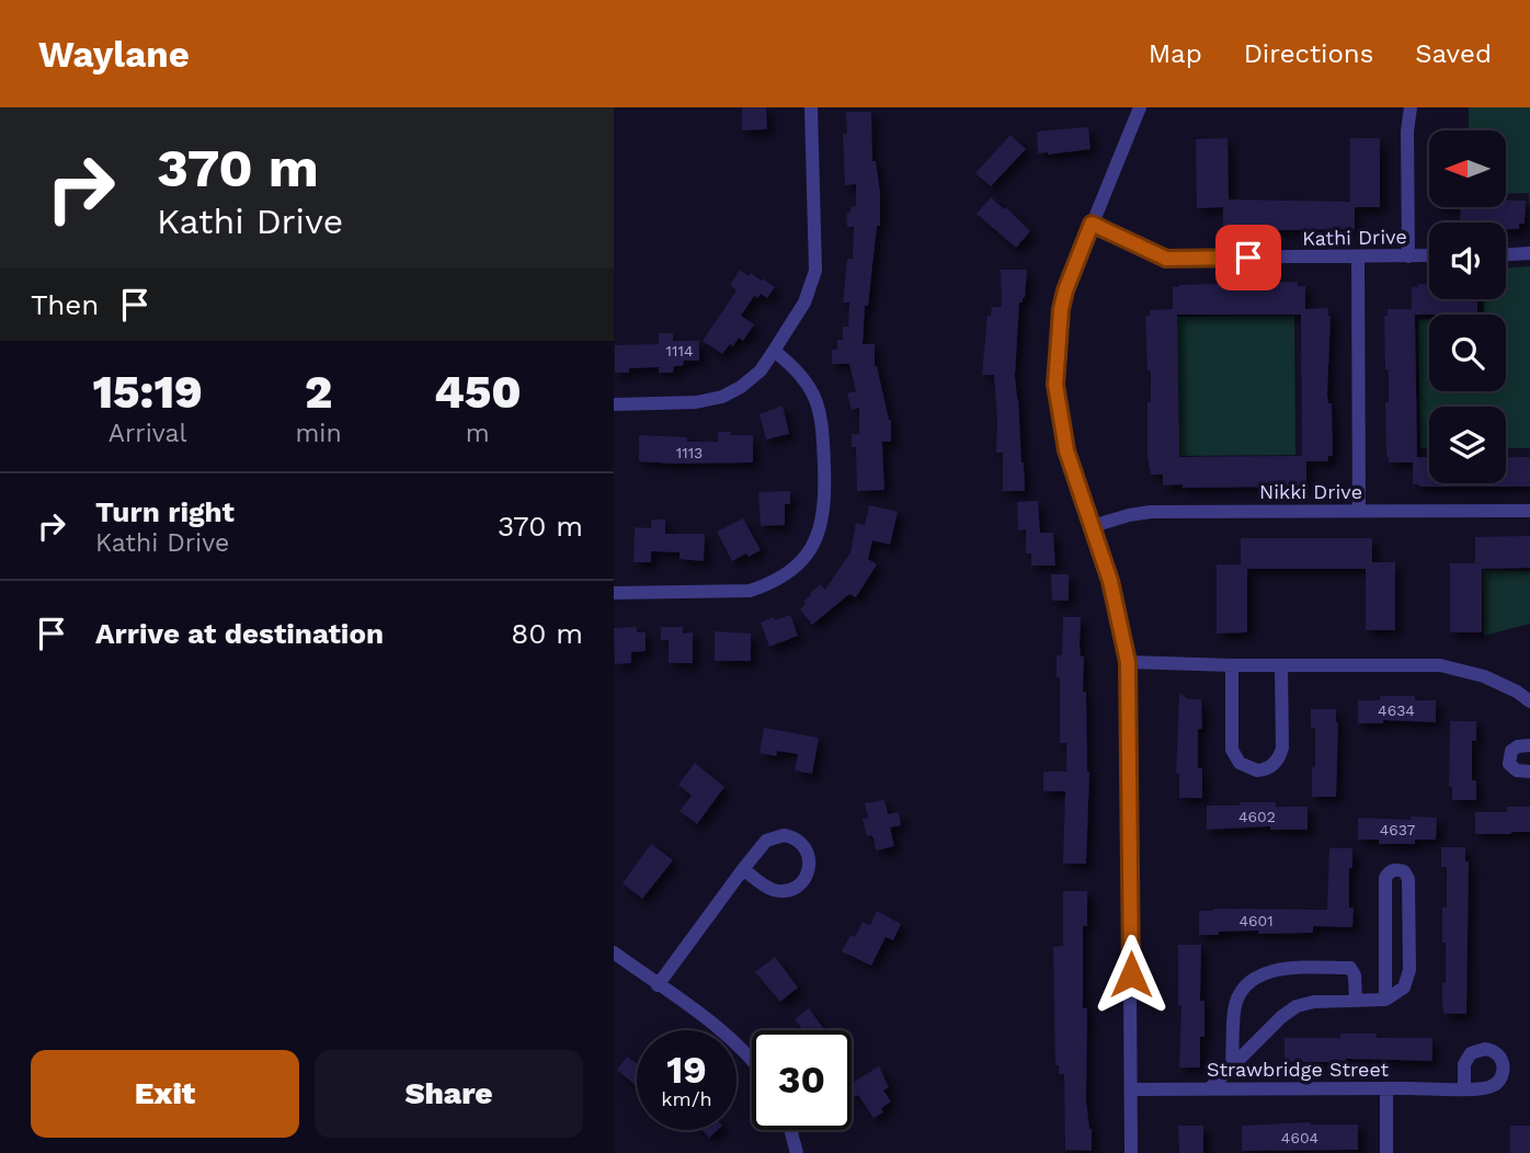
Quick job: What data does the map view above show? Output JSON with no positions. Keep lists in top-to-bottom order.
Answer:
{
  "streets": {
    "street": ["Kathi Drive", "Nikki Drive", "Strawbridge Street"]
  },
  "house_numbers": [
    "1114",
    "1113",
    "4634",
    "4602",
    "4637",
    "4601",
    "4604"
  ],
  "north": "left",
  "page": {
    "header": "Waylane",
    "nav": ["Map", "Directions", "Saved"],
    "turn": ["370 m", "Kathi Drive"],
    "then": "Then",
    "eta": [
      "15:19",
      "Arrival",
      "2",
      "min",
      "450",
      "m"
    ],
    "list": [
      {
        "name": "Turn right",
        "note": "Kathi Drive",
        "value": "370 m"
      },
      {
        "name": "Arrive at destination",
        "value": "80 m"
      }
    ],
    "speed": "19 km/h",
    "limit": "30",
    "buttons": ["Exit", "Share"]
  }
}
